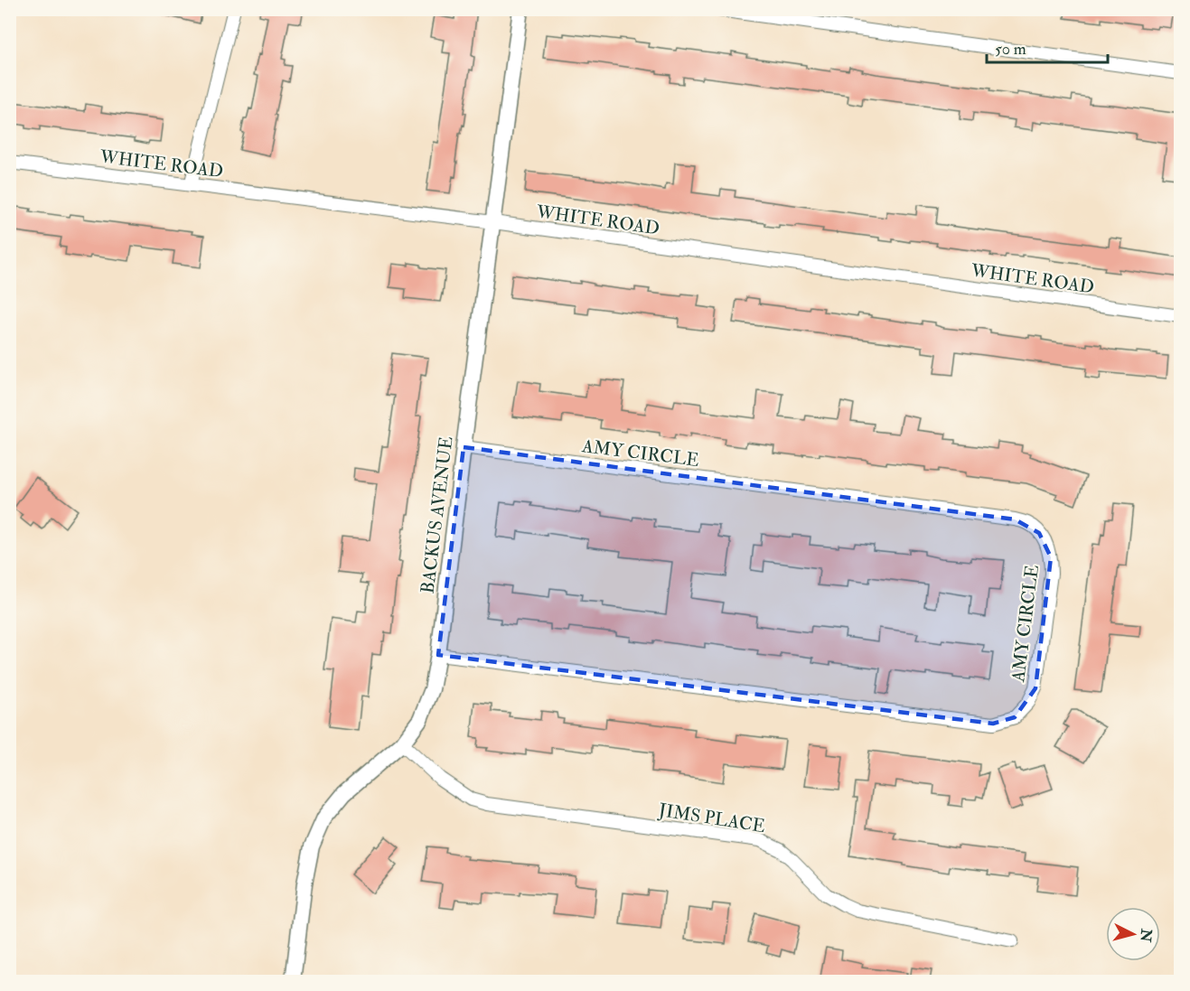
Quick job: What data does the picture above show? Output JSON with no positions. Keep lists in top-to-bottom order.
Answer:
{
  "streets": {
    "street": [
      "WHITE ROAD",
      "AMY CIRCLE",
      "BACKUS AVENUE",
      "JIMS PLACE"
    ]
  },
  "crossings": [
    ["WHITE ROAD", "BACKUS AVENUE"],
    ["AMY CIRCLE", "BACKUS AVENUE"],
    ["BACKUS AVENUE", "JIMS PLACE"]
  ],
  "scale_bar": "50 m",
  "north": "right"
}
